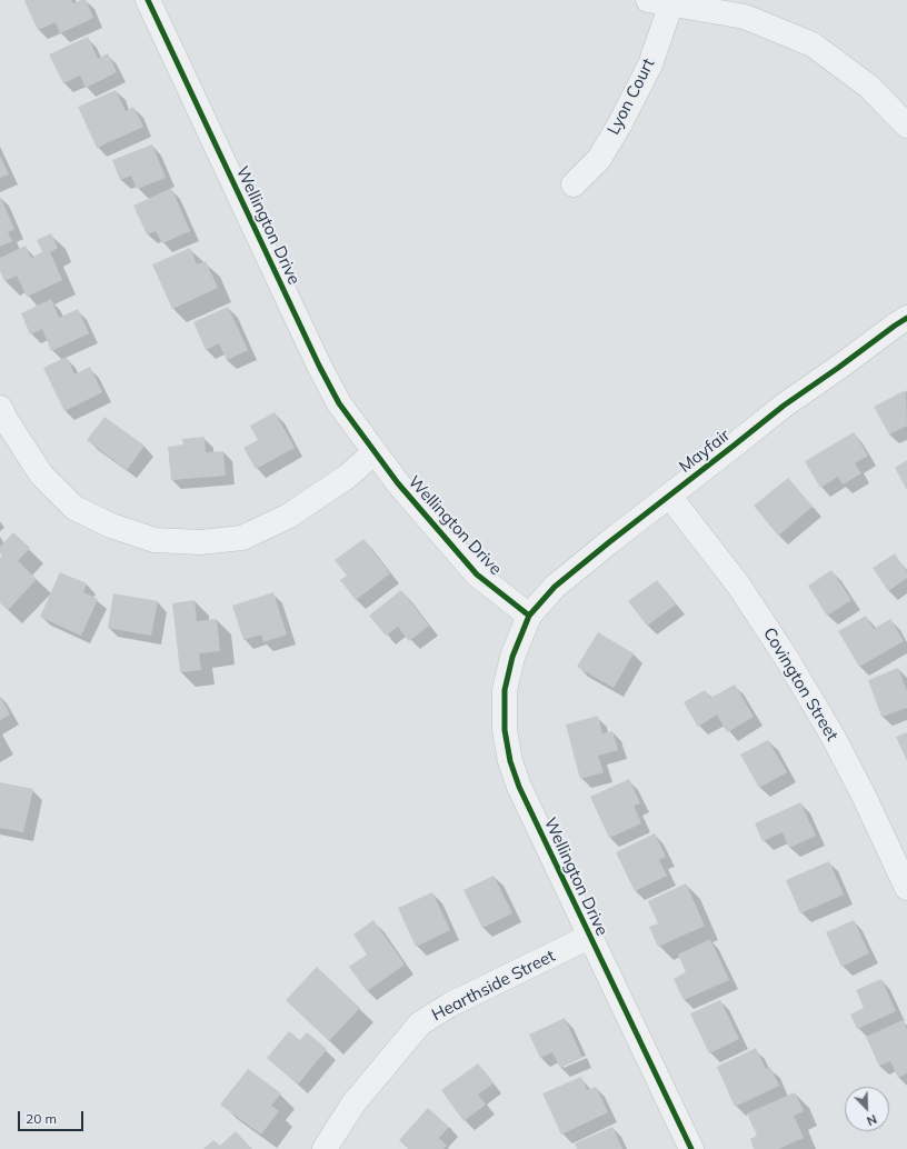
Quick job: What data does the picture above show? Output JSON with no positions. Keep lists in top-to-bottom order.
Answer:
{
  "streets": {
    "street": [
      "Lyon Court",
      "Wellington Drive",
      "Mayfair",
      "Covington Street",
      "Hearthside Street"
    ]
  },
  "crossings": [
    ["Wellington Drive", "Mayfair"],
    ["Wellington Drive", "Hearthside Street"],
    ["Mayfair", "Covington Street"]
  ],
  "scale_bar": "20 m",
  "north": "bottom right"
}
